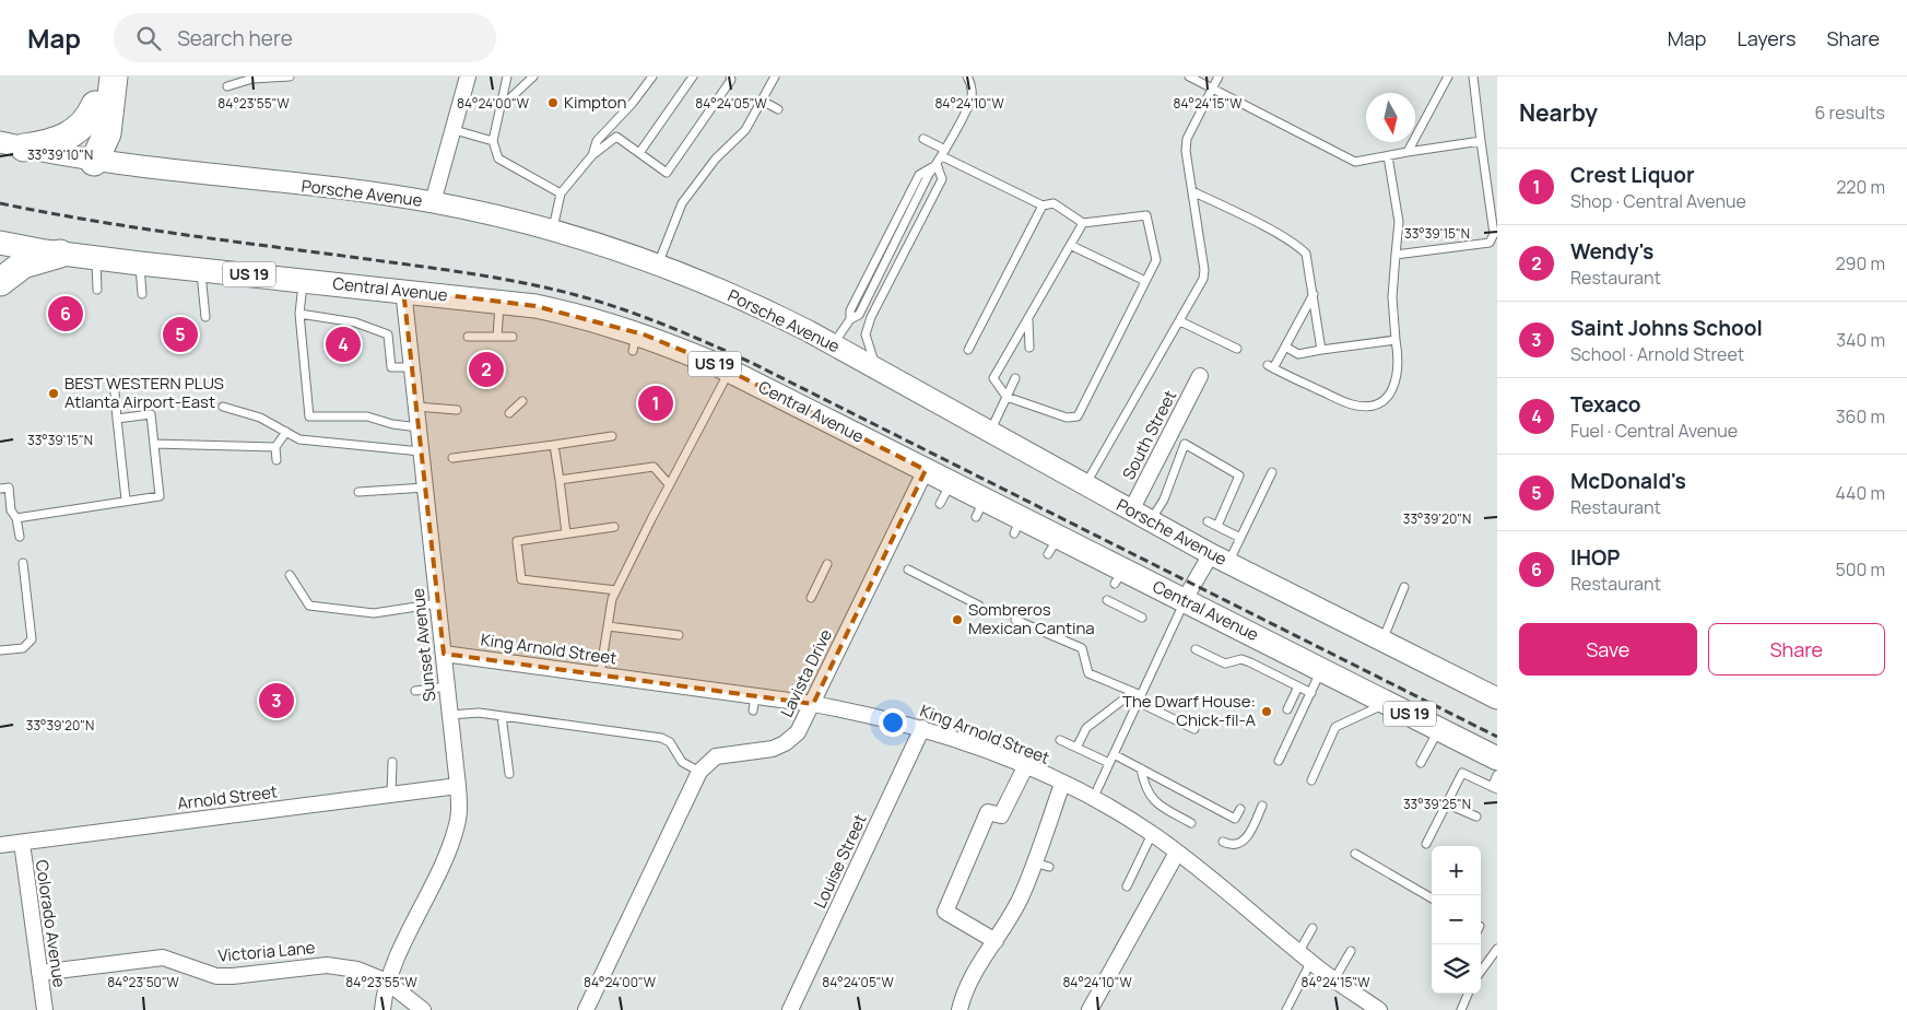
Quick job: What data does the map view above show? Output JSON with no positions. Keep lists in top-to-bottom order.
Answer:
{
  "streets": {
    "main road": ["US 19", "Central Avenue"],
    "street": [
      "Porsche Avenue",
      "South Street",
      "Sunset Avenue",
      "King Arnold Street",
      "Lavista Drive",
      "Arnold Street",
      "Louise Street",
      "Colorado Avenue",
      "Victoria Lane"
    ]
  },
  "crossings": [
    ["Porsche Avenue", "South Street"],
    ["Central Avenue", "Sunset Avenue"],
    ["Central Avenue", "Lavista Drive"],
    ["Sunset Avenue", "King Arnold Street"],
    ["Sunset Avenue", "Arnold Street"],
    ["Sunset Avenue", "Victoria Lane"],
    ["King Arnold Street", "Lavista Drive"],
    ["King Arnold Street", "Louise Street"],
    ["Arnold Street", "Colorado Avenue"],
    ["Colorado Avenue", "Victoria Lane"]
  ],
  "places": [
    "Kimpton",
    "BEST WESTERN PLUS Atlanta Airport-East",
    "Sombreros Mexican Cantina",
    "The Dwarf House: Chick-fil-A"
  ],
  "north": "bottom",
  "page": {
    "header": "Map",
    "search": "Search here",
    "nav": ["Map", "Layers", "Share"],
    "heading": ["Nearby", "6 results"],
    "list": [
      {
        "mark": "1",
        "name": "Crest Liquor",
        "note": "Shop · Central Avenue",
        "value": "220 m"
      },
      {
        "mark": "2",
        "name": "Wendy's",
        "note": "Restaurant",
        "value": "290 m"
      },
      {
        "mark": "3",
        "name": "Saint Johns School",
        "note": "School · Arnold Street",
        "value": "340 m"
      },
      {
        "mark": "4",
        "name": "Texaco",
        "note": "Fuel · Central Avenue",
        "value": "360 m"
      },
      {
        "mark": "5",
        "name": "McDonald's",
        "note": "Restaurant",
        "value": "440 m"
      },
      {
        "mark": "6",
        "name": "IHOP",
        "note": "Restaurant",
        "value": "500 m"
      }
    ],
    "pins": [
      "6",
      "5",
      "4",
      "2",
      "1",
      "3"
    ],
    "buttons": ["Save", "Share"],
    "map_buttons": ["+", "−"]
  },
  "coordinates": [
    "84°23'55\"W",
    "84°24'00\"W",
    "84°24'05\"W",
    "84°24'10\"W",
    "84°24'15\"W",
    "33°39'10\"N",
    "33°39'15\"N",
    "33°39'20\"N",
    "33°39'25\"N",
    "84°23'50\"W"
  ]
}
